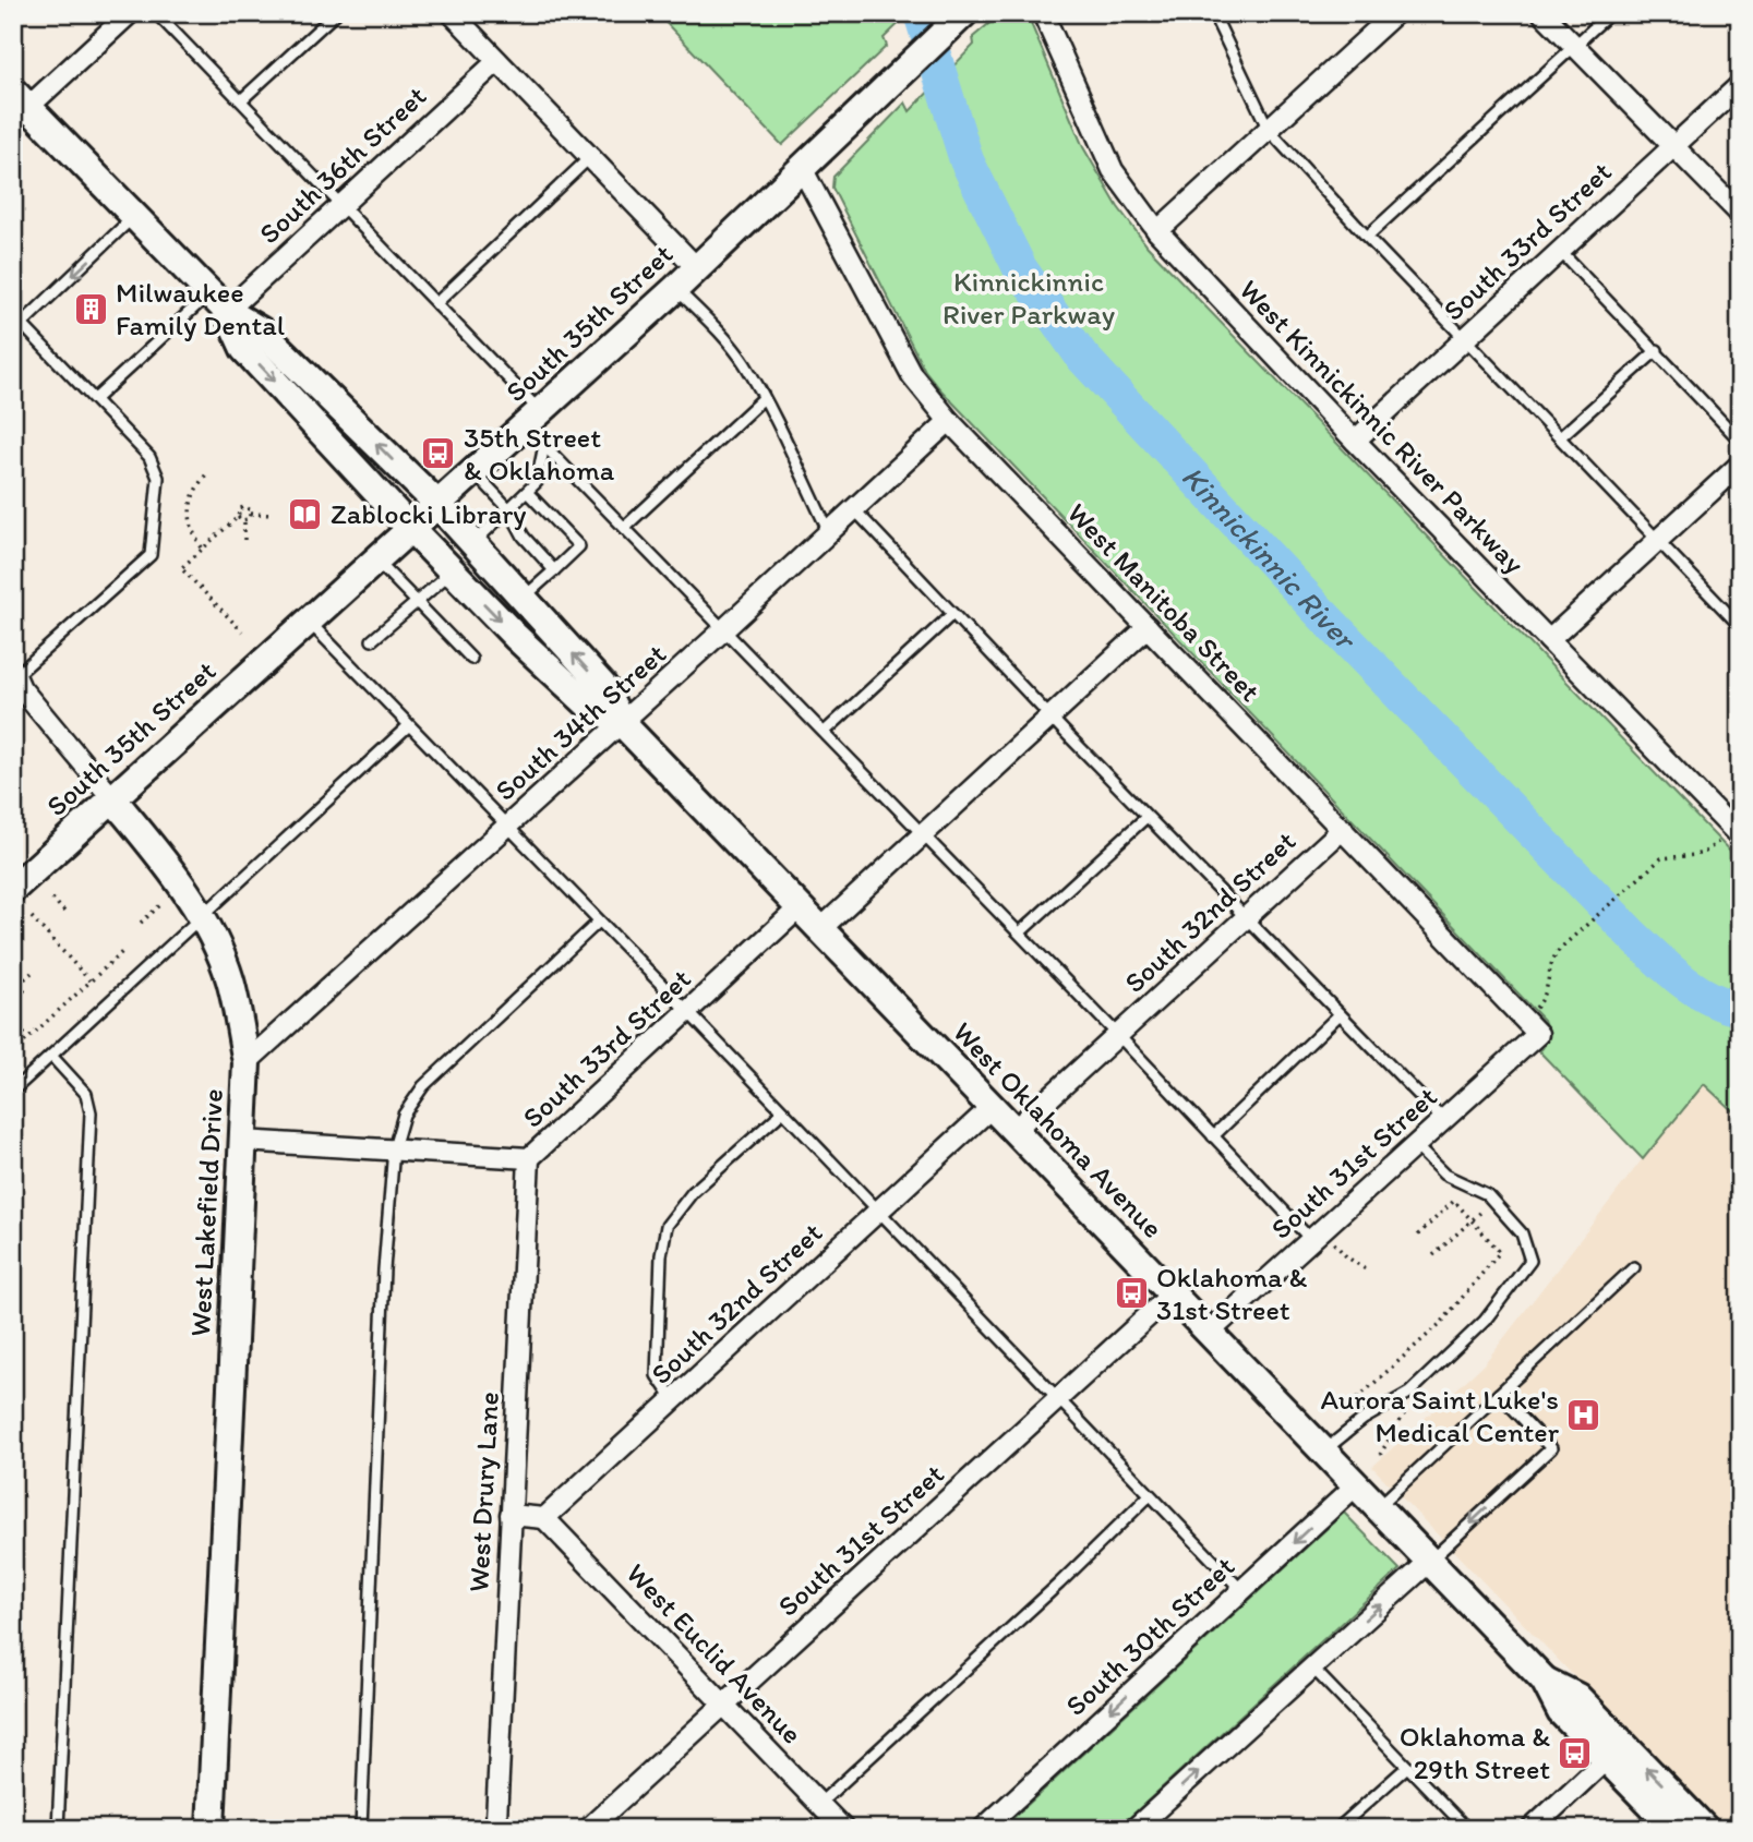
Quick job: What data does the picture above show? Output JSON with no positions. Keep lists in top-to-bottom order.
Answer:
{
  "streets": {
    "main road": ["South 35th Street", "West Oklahoma Avenue", "West Lakefield Drive"],
    "street": [
      "South 36th Street",
      "South 33rd Street",
      "West Kinnickinnic River Parkway",
      "West Manitoba Street",
      "South 34th Street",
      "South 32nd Street",
      "South 31st Street",
      "West Drury Lane",
      "South 30th Street",
      "West Euclid Avenue"
    ]
  },
  "crossings": [
    ["South 36th Street", "West Oklahoma Avenue"],
    ["South 33rd Street", "West Kinnickinnic River Parkway"],
    ["South 33rd Street", "West Oklahoma Avenue"],
    ["South 33rd Street", "West Lakefield Drive"],
    ["South 33rd Street", "West Drury Lane"],
    ["South 35th Street", "West Manitoba Street"],
    ["South 35th Street", "West Oklahoma Avenue"],
    ["South 35th Street", "West Lakefield Drive"],
    ["West Manitoba Street", "South 34th Street"],
    ["West Manitoba Street", "South 32nd Street"],
    ["West Manitoba Street", "South 31st Street"],
    ["South 34th Street", "West Oklahoma Avenue"],
    ["South 34th Street", "West Lakefield Drive"],
    ["South 32nd Street", "West Oklahoma Avenue"],
    ["South 32nd Street", "West Euclid Avenue"],
    ["West Oklahoma Avenue", "South 31st Street"],
    ["West Oklahoma Avenue", "South 30th Street"],
    ["South 31st Street", "West Euclid Avenue"]
  ],
  "water": ["Kinnickinnic River"],
  "parks": ["Kinnickinnic River Parkway"],
  "places": {
    "building": ["Milwaukee Family Dental"],
    "bus stop": ["35th Street & Oklahoma", "Oklahoma & 31st Street", "Oklahoma & 29th Street"],
    "library": ["Zablocki Library"],
    "hospital": ["Aurora Saint Luke's Medical Center"]
  }
}
